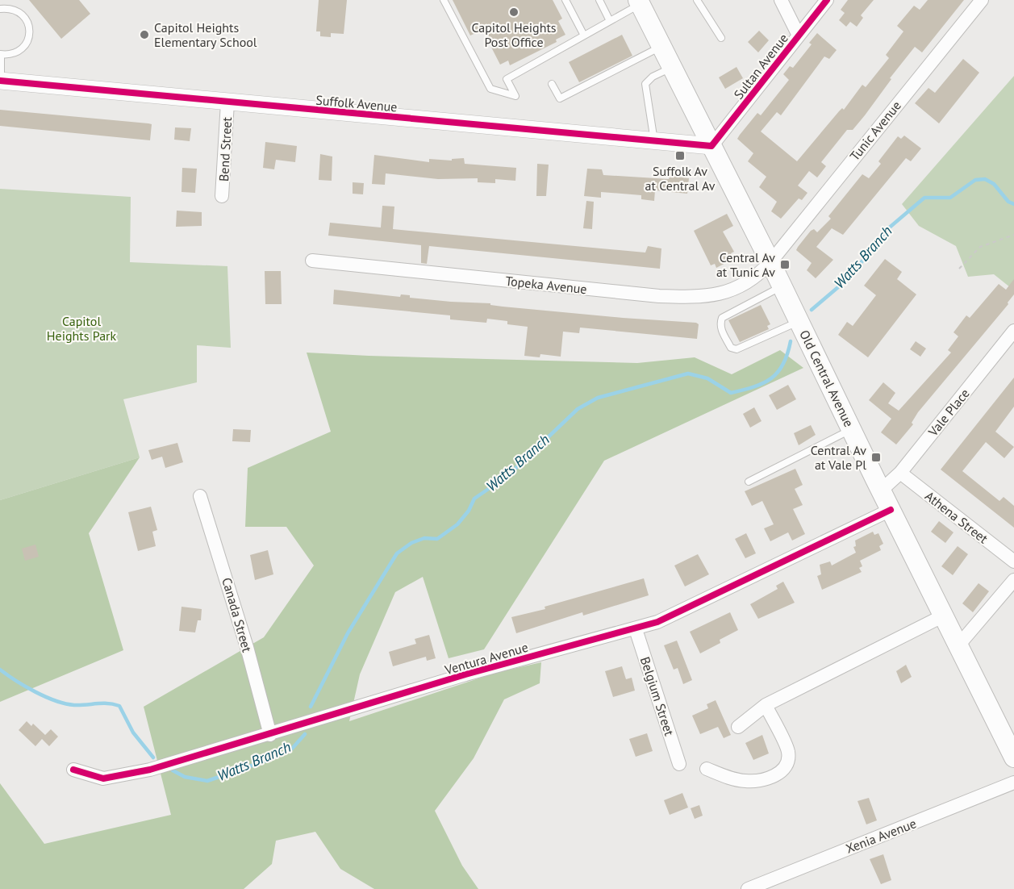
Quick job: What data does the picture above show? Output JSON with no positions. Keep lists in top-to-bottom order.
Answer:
{
  "streets": {
    "main road": ["Old Central Avenue"],
    "street": [
      "Sultan Avenue",
      "Suffolk Avenue",
      "Tunic Avenue",
      "Bend Street",
      "Topeka Avenue",
      "Vale Place",
      "Athena Street",
      "Canada Street",
      "Ventura Avenue",
      "Belgium Street",
      "Xenia Avenue"
    ]
  },
  "crossings": [
    ["Sultan Avenue", "Suffolk Avenue"],
    ["Sultan Avenue", "Old Central Avenue"],
    ["Suffolk Avenue", "Bend Street"],
    ["Suffolk Avenue", "Old Central Avenue"],
    ["Tunic Avenue", "Topeka Avenue"],
    ["Tunic Avenue", "Old Central Avenue"],
    ["Topeka Avenue", "Old Central Avenue"],
    ["Old Central Avenue", "Vale Place"],
    ["Old Central Avenue", "Ventura Avenue"],
    ["Vale Place", "Athena Street"],
    ["Canada Street", "Ventura Avenue"],
    ["Ventura Avenue", "Belgium Street"]
  ],
  "water": ["Watts Branch"],
  "parks": ["Capitol Heights Park"],
  "places": {
    "other": ["Capitol Heights Post Office", "Capitol Heights Elementary School"],
    "transit": ["Suffolk Av at Central Av", "Central Av at Tunic Av", "Central Av at Vale Pl"]
  }
}
